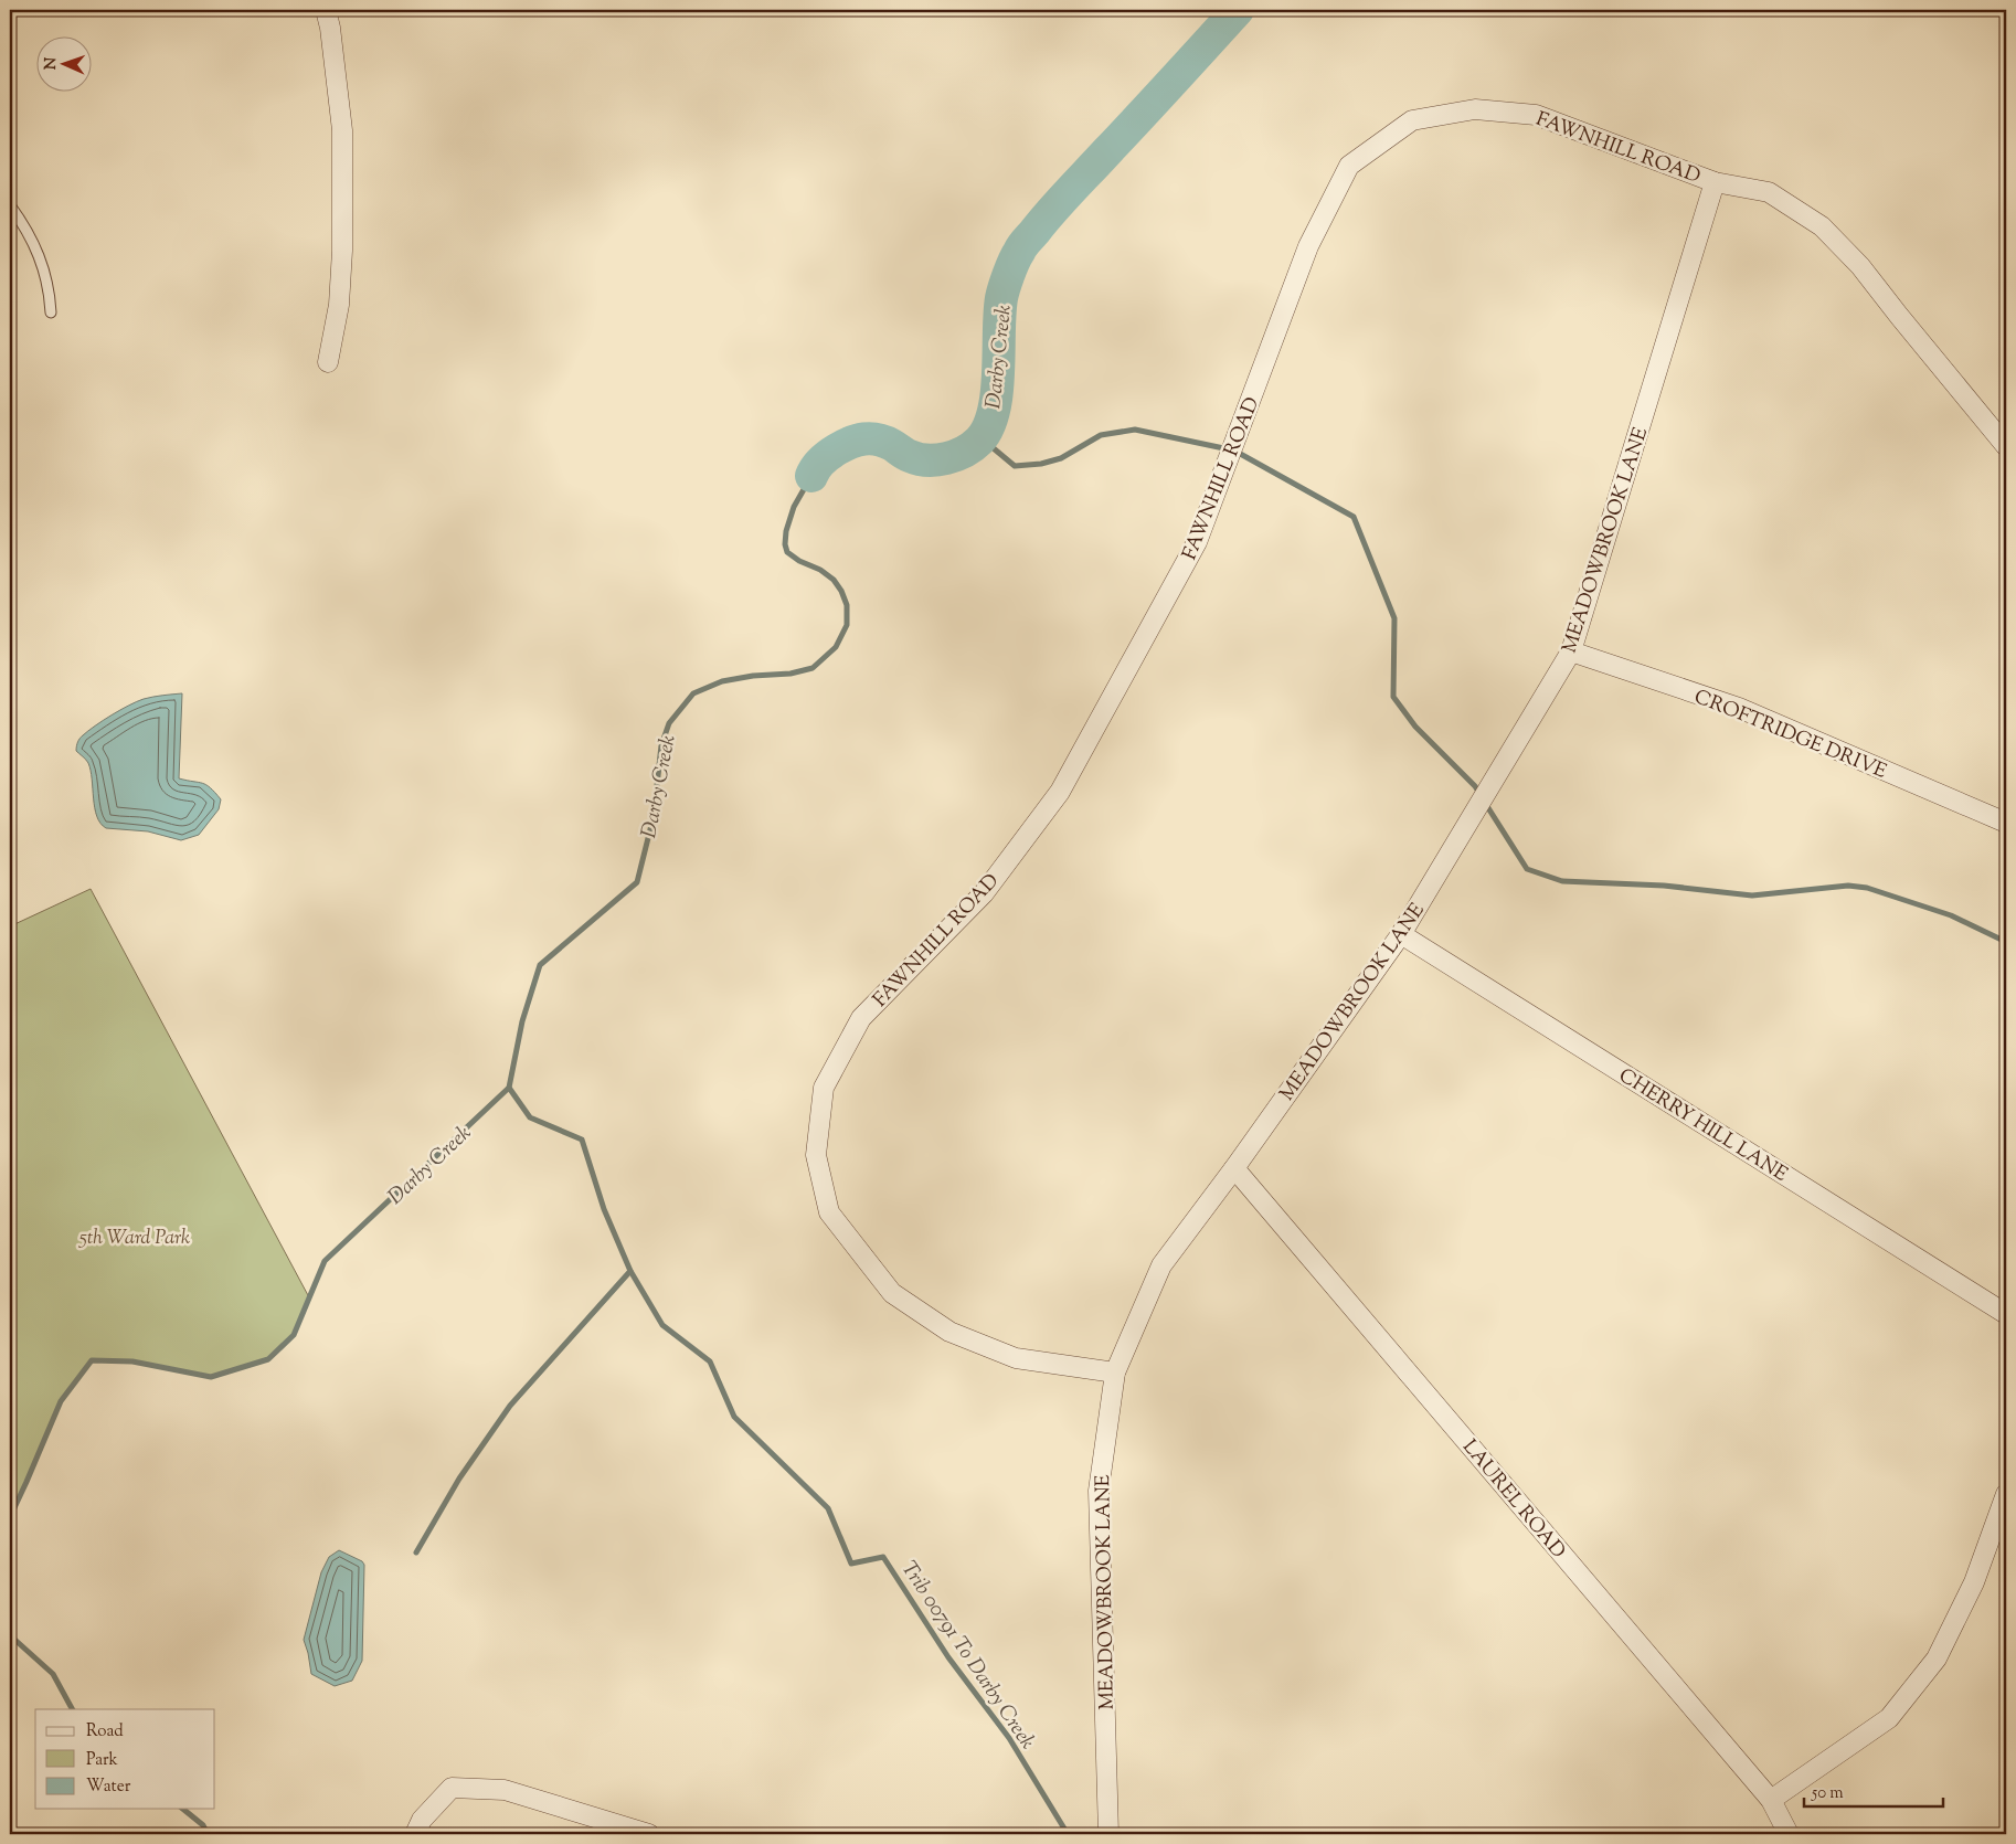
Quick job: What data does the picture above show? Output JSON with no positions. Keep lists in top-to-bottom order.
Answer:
{
  "streets": {
    "street": [
      "FAWNHILL ROAD",
      "MEADOWBROOK LANE",
      "CROFTRIDGE DRIVE",
      "CHERRY HILL LANE",
      "LAUREL ROAD"
    ]
  },
  "crossings": [
    ["FAWNHILL ROAD", "MEADOWBROOK LANE"],
    ["MEADOWBROOK LANE", "CROFTRIDGE DRIVE"],
    ["MEADOWBROOK LANE", "CHERRY HILL LANE"],
    ["MEADOWBROOK LANE", "LAUREL ROAD"]
  ],
  "water": ["Darby Creek", "Trib 00791 To Darby Creek"],
  "parks": ["5th Ward Park"],
  "legend": ["Road", "Park", "Water"],
  "scale_bar": "50 m",
  "north": "left"
}
